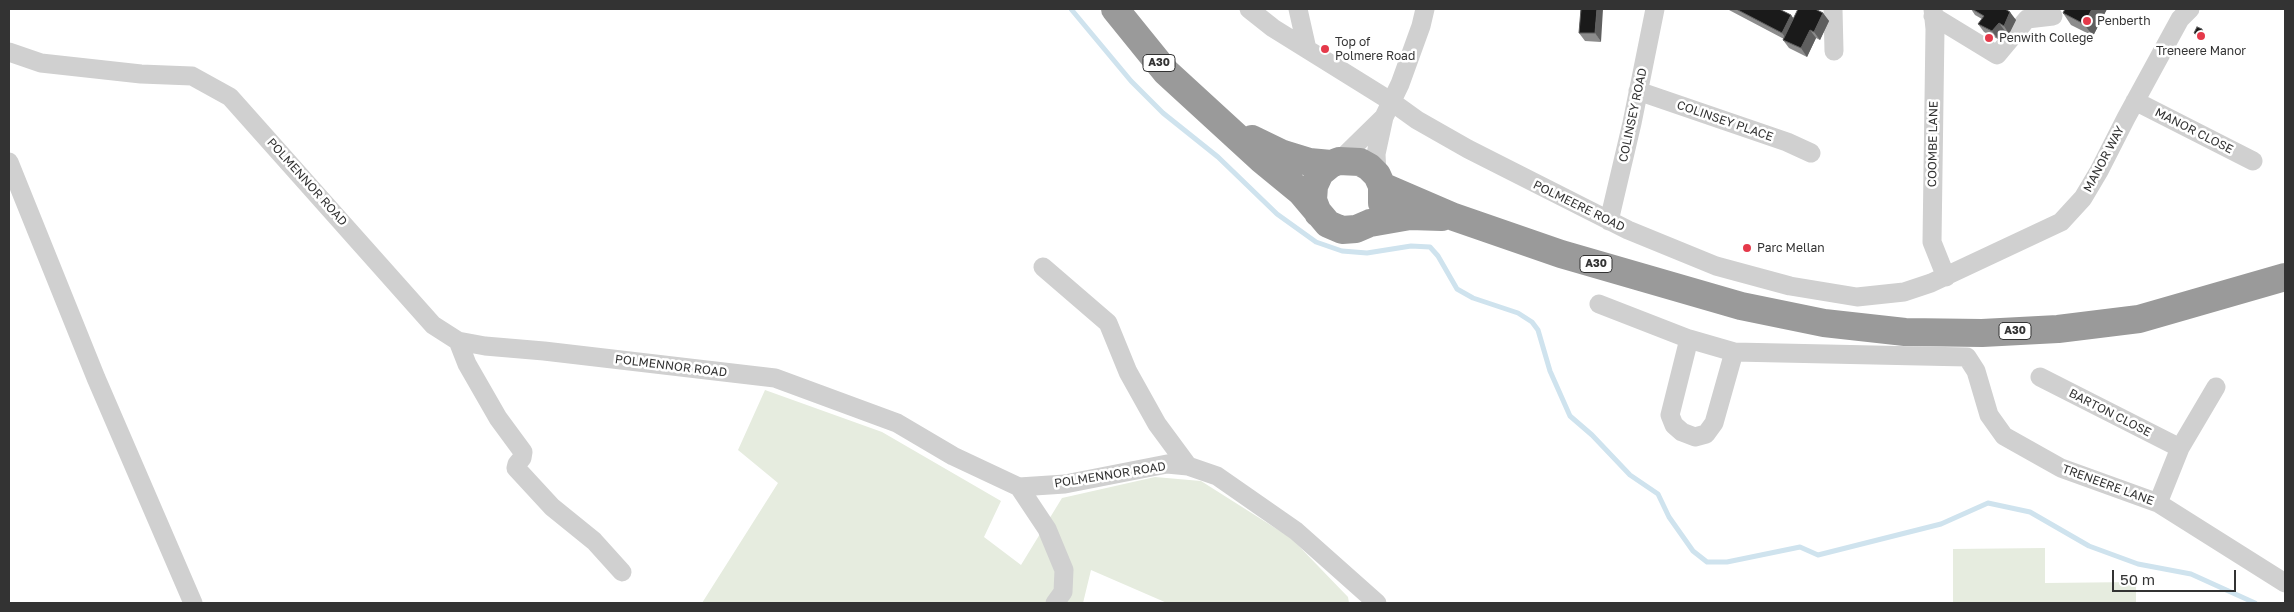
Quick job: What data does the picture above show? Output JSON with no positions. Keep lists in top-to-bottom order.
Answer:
{
  "streets": {
    "highway": ["A30"],
    "street": [
      "COLINSEY ROAD",
      "COLINSEY PLACE",
      "MANOR CLOSE",
      "COOMBE LANE",
      "MANOR WAY",
      "POLMENNOR ROAD",
      "POLMEERE ROAD",
      "BARTON CLOSE",
      "TRENEERE LANE"
    ]
  },
  "crossings": [
    ["COLINSEY ROAD", "COLINSEY PLACE"],
    ["COLINSEY ROAD", "POLMEERE ROAD"],
    ["MANOR CLOSE", "MANOR WAY"],
    ["COOMBE LANE", "MANOR WAY"],
    ["COOMBE LANE", "POLMEERE ROAD"],
    ["MANOR WAY", "POLMEERE ROAD"]
  ],
  "places": [
    "Penberth",
    "Treneere Manor",
    "Penwith College",
    "Top of Polmere Road",
    "Parc Mellan"
  ],
  "scale_bar": "50 m"
}
